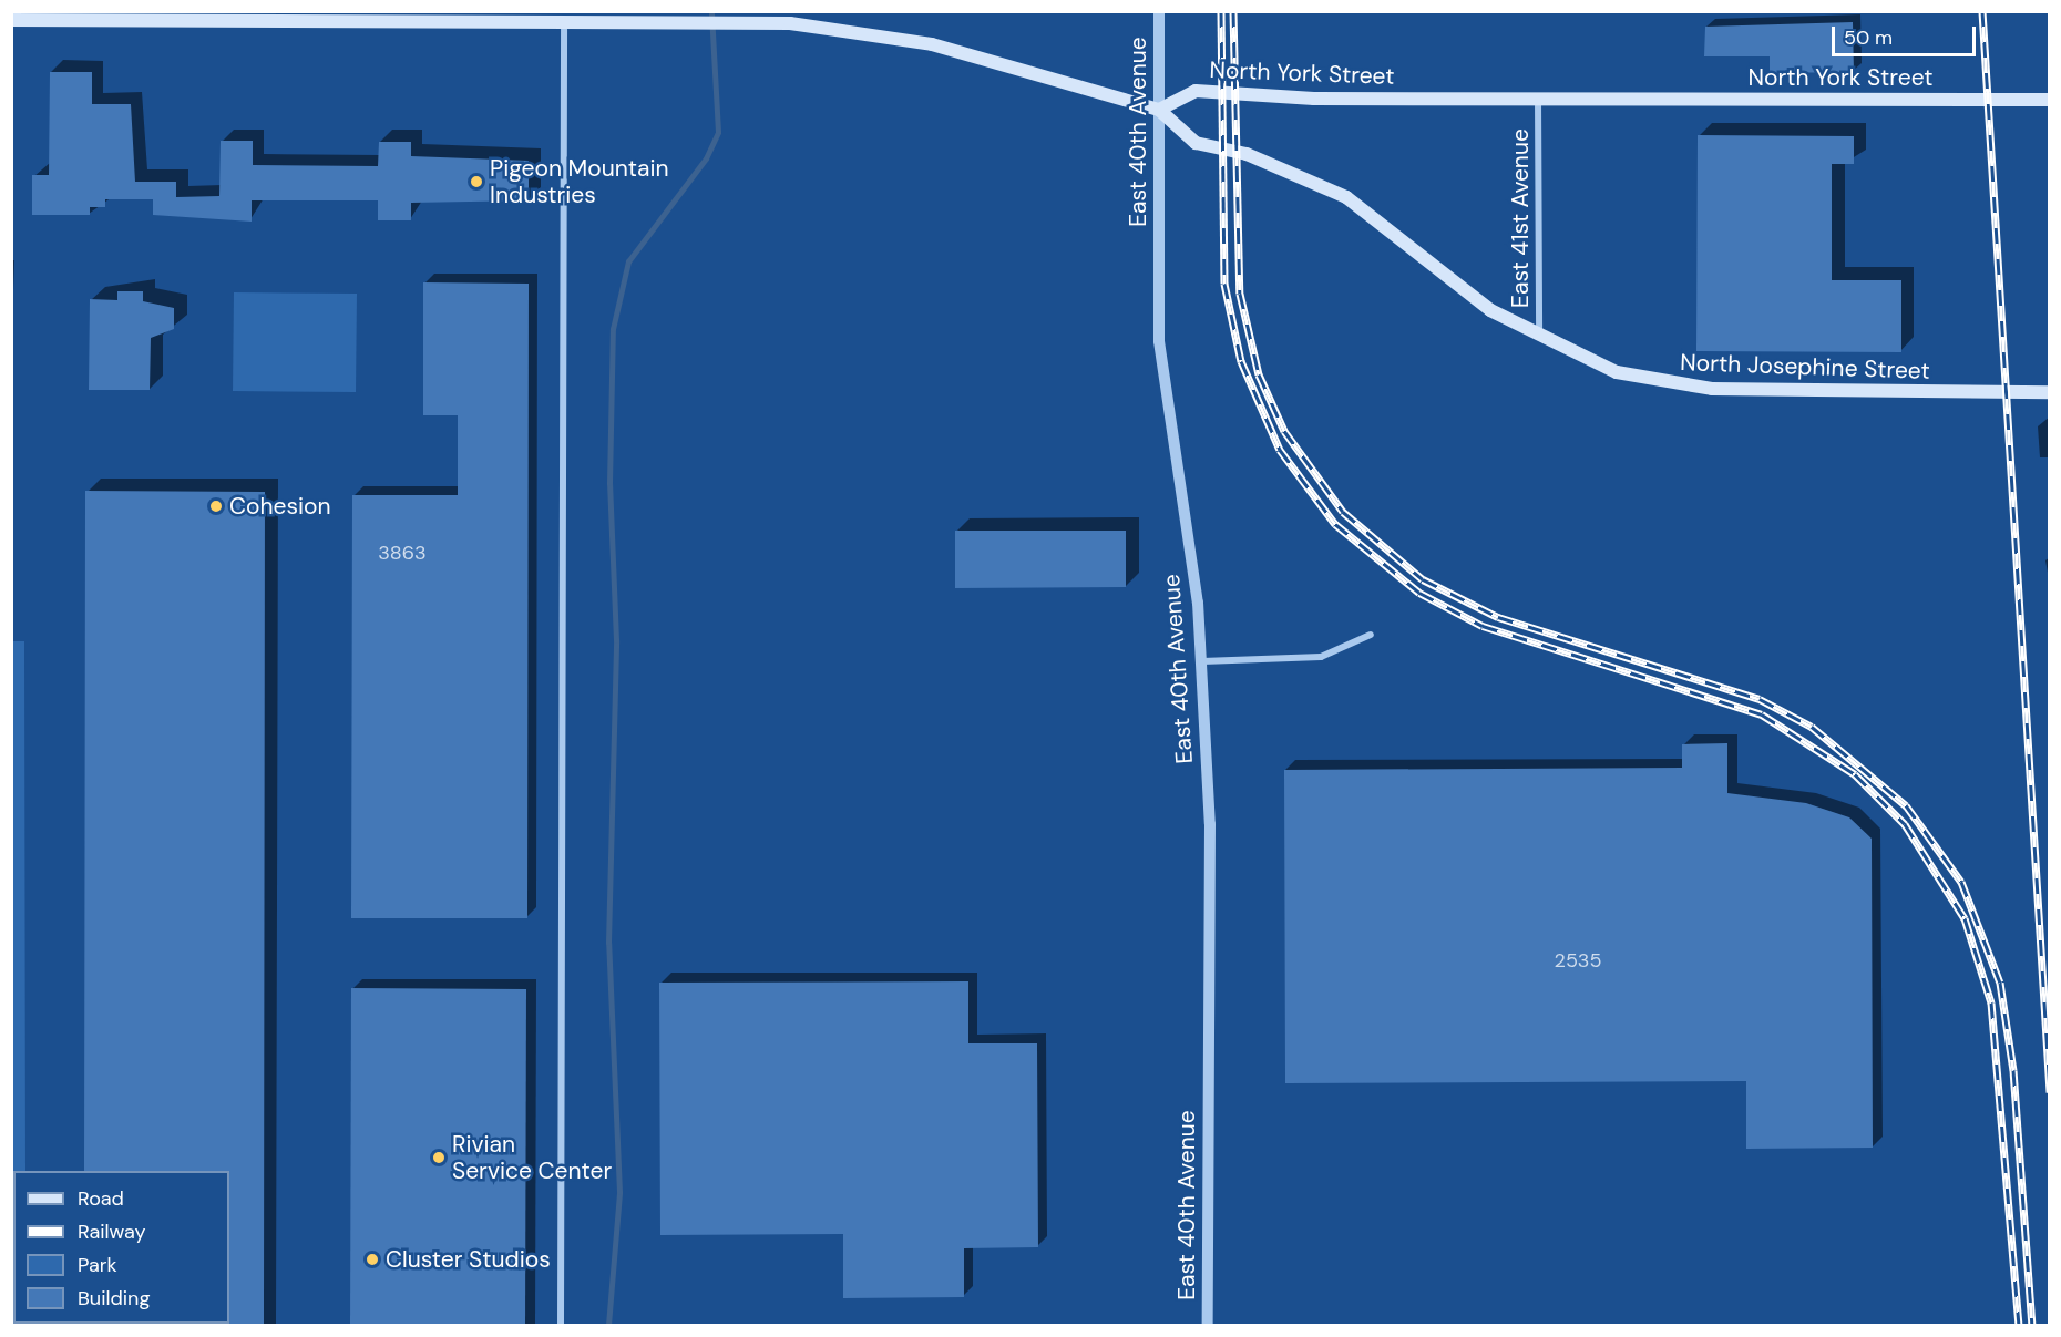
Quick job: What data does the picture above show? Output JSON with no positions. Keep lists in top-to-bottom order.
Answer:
{
  "streets": {
    "main road": ["North York Street", "North Josephine Street"],
    "street": ["East 40th Avenue", "East 41st Avenue"]
  },
  "crossings": [
    ["North York Street", "East 40th Avenue"],
    ["North York Street", "East 41st Avenue"],
    ["North York Street", "North Josephine Street"],
    ["East 40th Avenue", "North Josephine Street"],
    ["East 41st Avenue", "North Josephine Street"]
  ],
  "places": [
    "Pigeon Mountain Industries",
    "Cohesion",
    "Rivian Service Center",
    "Cluster Studios"
  ],
  "house_numbers": ["3863", "2535"],
  "legend": [
    "Road",
    "Railway",
    "Park",
    "Building"
  ],
  "scale_bar": "50 m"
}
